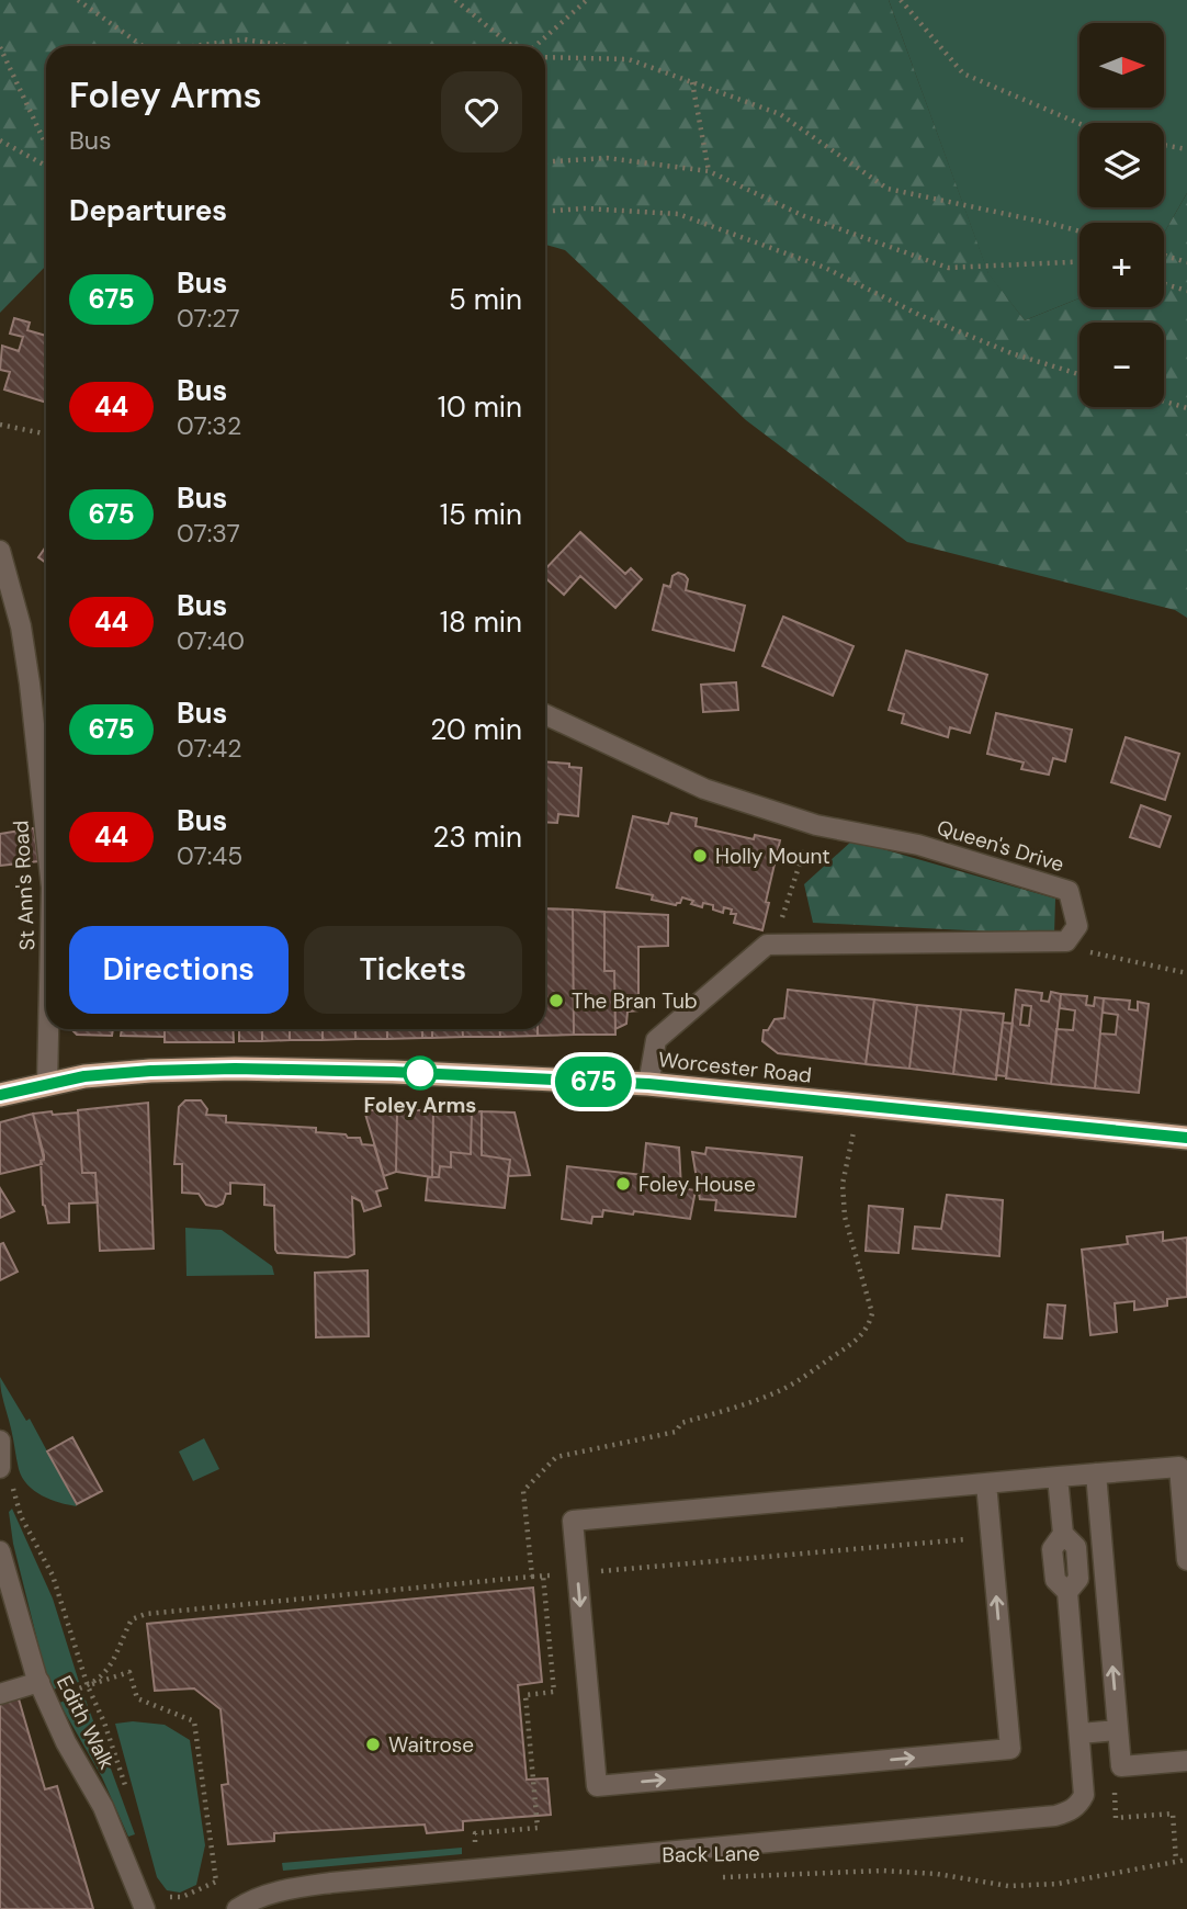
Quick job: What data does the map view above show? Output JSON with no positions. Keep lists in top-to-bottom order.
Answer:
{
  "streets": {
    "highway": ["Worcester Road"],
    "street": ["Queen's Drive", "St Ann's Road", "Edith Walk"],
    "path": ["Back Lane"]
  },
  "crossings": [
    ["St Ann's Road", "Worcester Road"]
  ],
  "places": [
    "Holly Mount",
    "The Bran Tub",
    "Foley Arms",
    "Foley House",
    "Waitrose"
  ],
  "lines": ["bus line 675"],
  "north": "right",
  "page": {
    "on_map": "675",
    "map_buttons": ["+", "−"],
    "heading": [
      ["Foley Arms", "Bus"],
      "Departures"
    ],
    "list": [
      {
        "mark": "675",
        "name": "Bus",
        "note": "07:27",
        "value": "5 min"
      },
      {
        "mark": "44",
        "name": "Bus",
        "note": "07:32",
        "value": "10 min"
      },
      {
        "mark": "675",
        "name": "Bus",
        "note": "07:37",
        "value": "15 min"
      },
      {
        "mark": "44",
        "name": "Bus",
        "note": "07:40",
        "value": "18 min"
      },
      {
        "mark": "675",
        "name": "Bus",
        "note": "07:42",
        "value": "20 min"
      },
      {
        "mark": "44",
        "name": "Bus",
        "note": "07:45",
        "value": "23 min"
      }
    ],
    "buttons": ["Directions", "Tickets"]
  }
}
